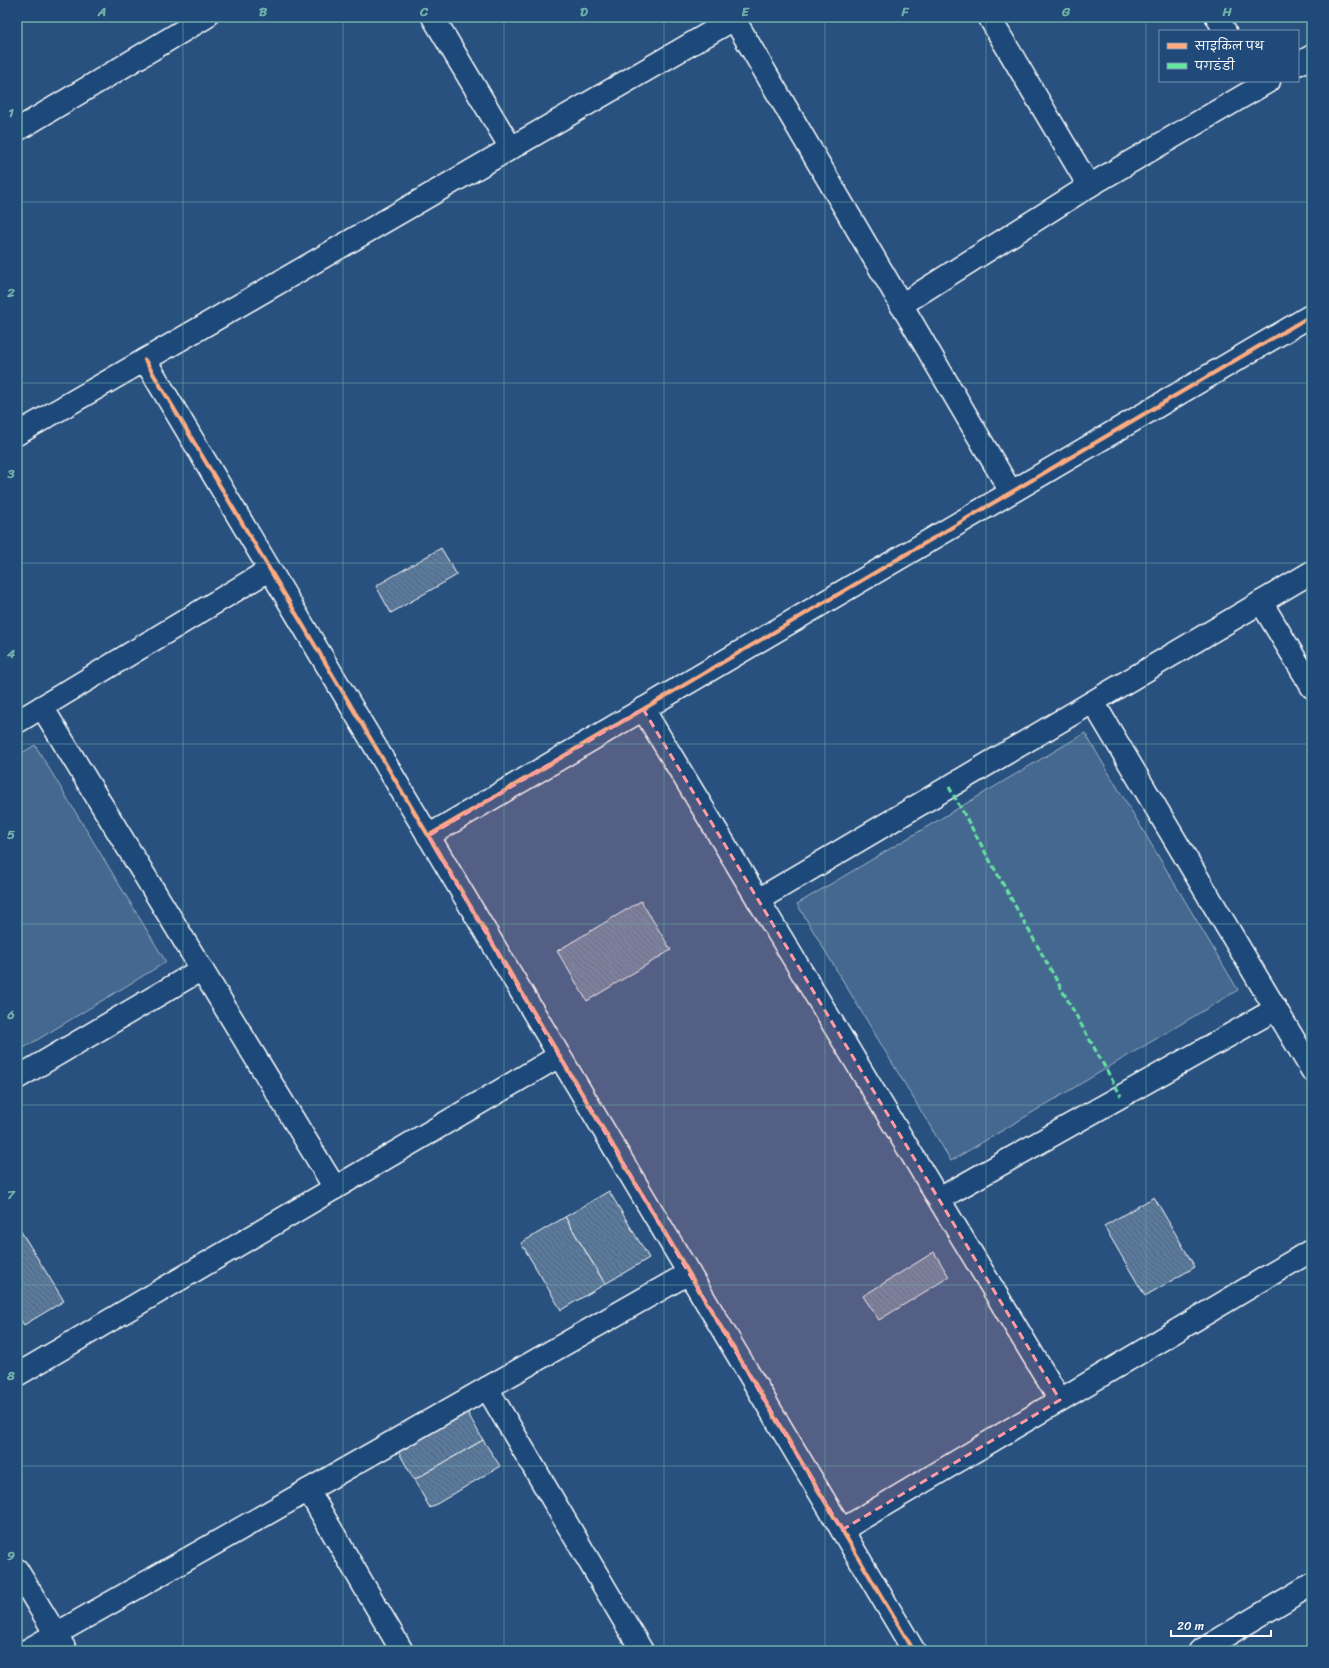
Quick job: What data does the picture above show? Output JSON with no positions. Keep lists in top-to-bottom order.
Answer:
{
  "legend": ["साइकिल पथ", "पगडंडी"],
  "scale_bar": "20 m",
  "grid": {
    "columns": [
      "A",
      "B",
      "C",
      "D",
      "E",
      "F",
      "G",
      "H"
    ],
    "rows": [
      "1",
      "2",
      "3",
      "4",
      "5",
      "6",
      "7",
      "8",
      "9"
    ]
  }
}
